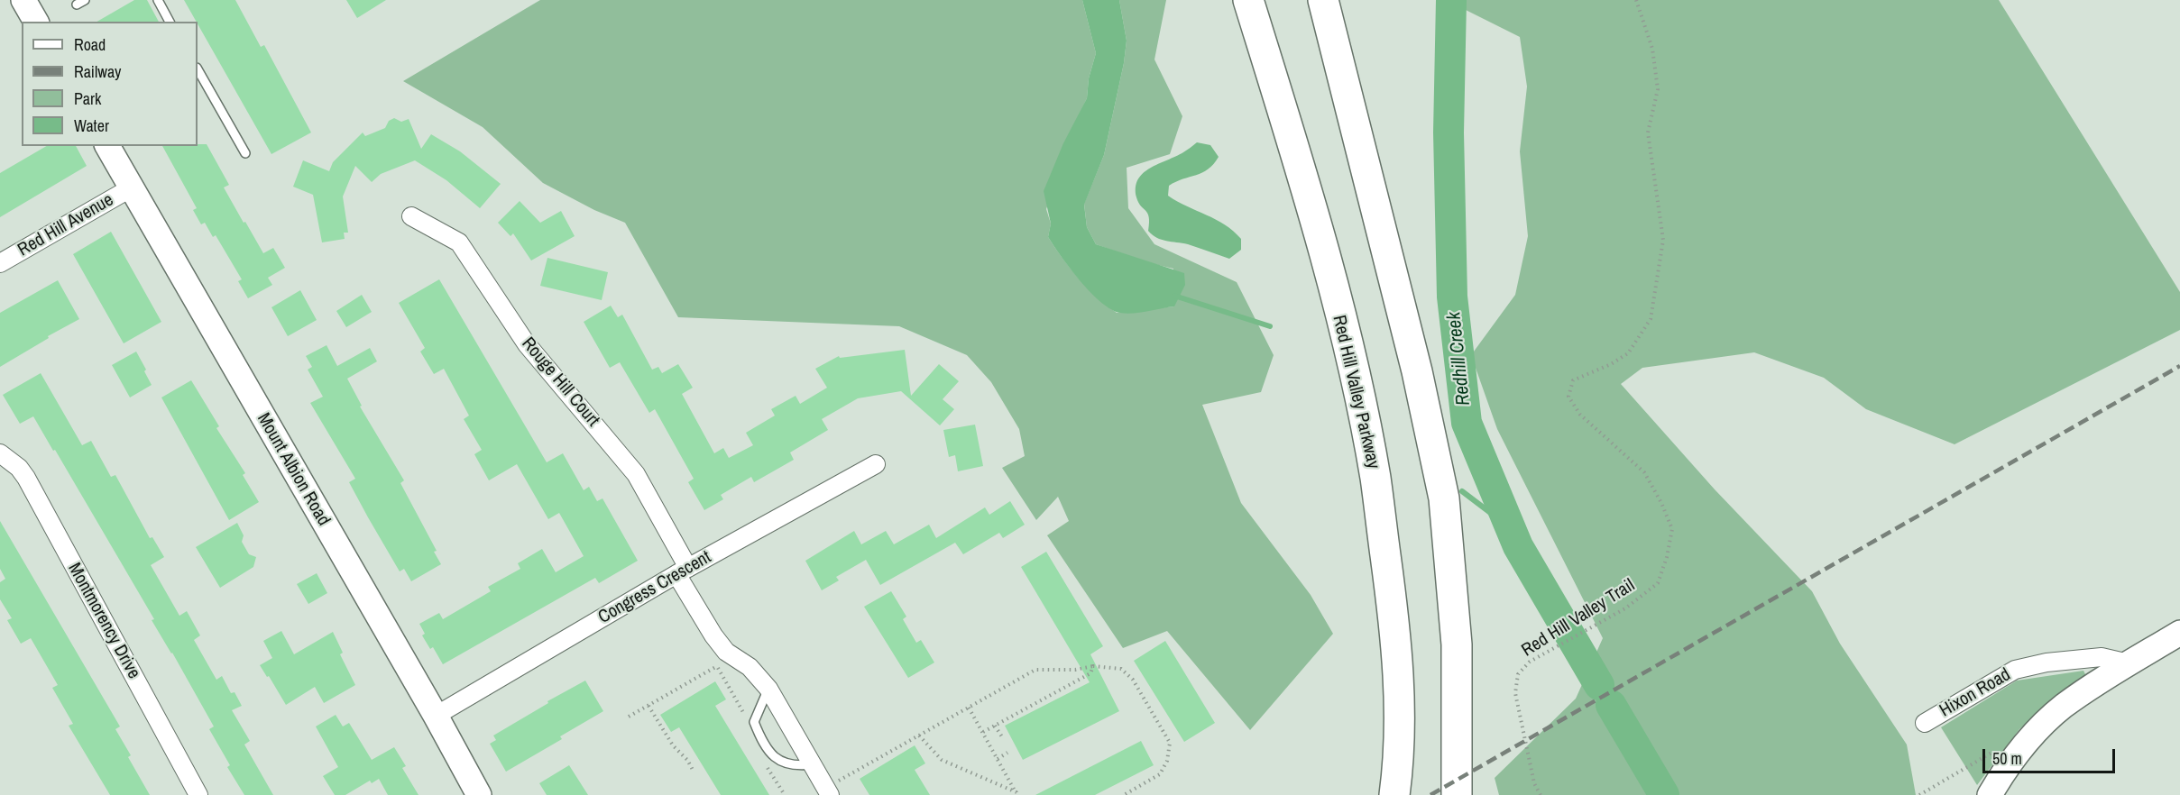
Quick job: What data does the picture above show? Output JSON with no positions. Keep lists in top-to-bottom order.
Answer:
{
  "streets": {
    "highway": ["Red Hill Valley Parkway"],
    "street": [
      "Red Hill Avenue",
      "Rouge Hill Court",
      "Mount Albion Road",
      "Congress Crescent",
      "Montmorency Drive",
      "Hixon Road"
    ],
    "path": ["Red Hill Valley Trail"]
  },
  "crossings": [
    ["Red Hill Avenue", "Mount Albion Road"],
    ["Rouge Hill Court", "Congress Crescent"],
    ["Mount Albion Road", "Congress Crescent"]
  ],
  "water": ["Redhill Creek"],
  "legend": [
    "Road",
    "Railway",
    "Park",
    "Water"
  ],
  "scale_bar": "50 m"
}
